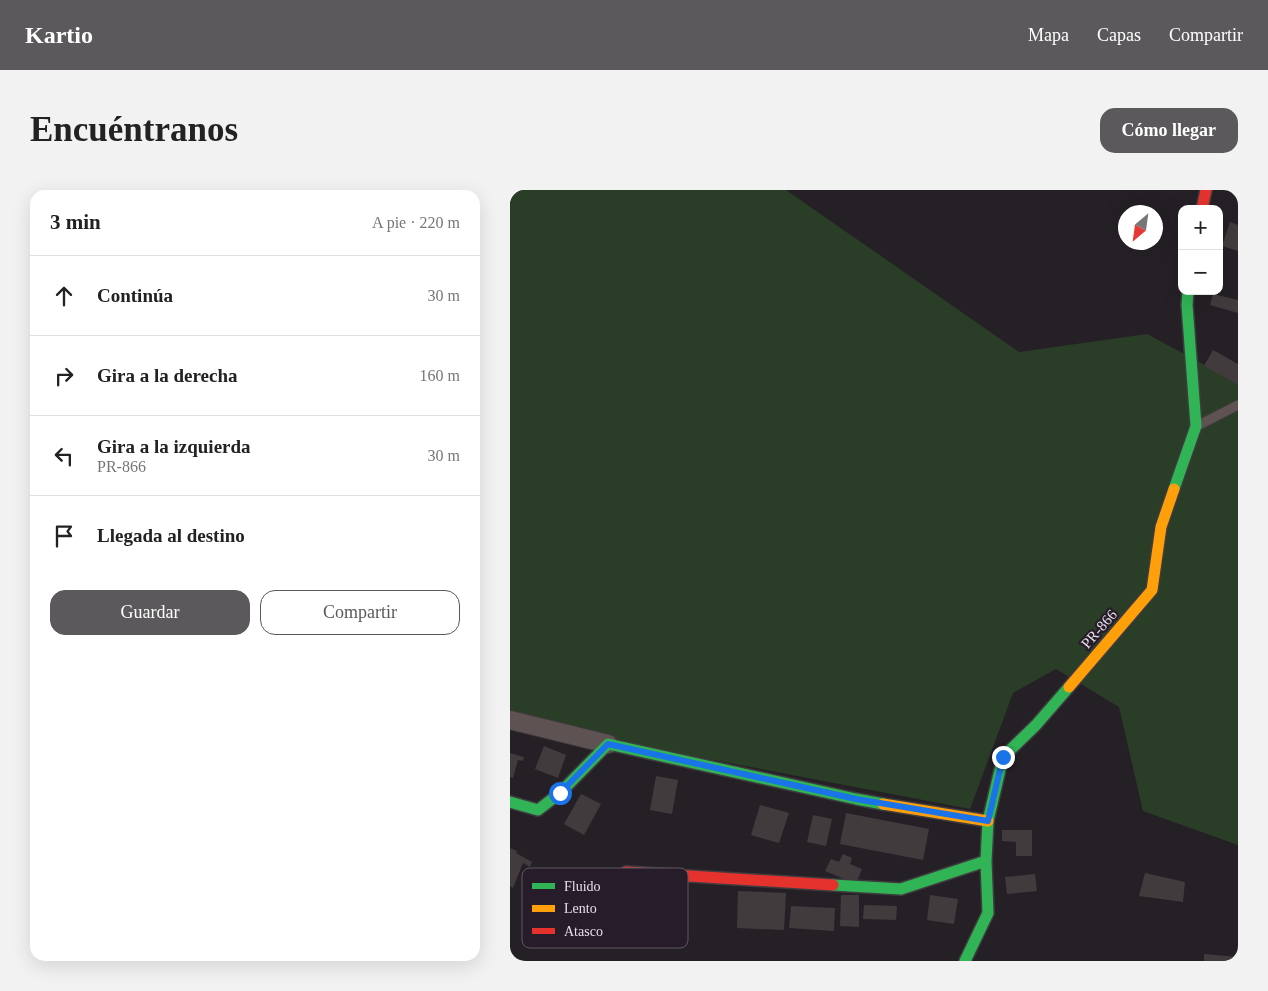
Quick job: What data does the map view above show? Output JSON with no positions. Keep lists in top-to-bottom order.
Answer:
{
  "streets": {
    "street": ["PR-866"]
  },
  "legend": ["Fluido", "Lento", "Atasco"],
  "north": "bottom left",
  "page": {
    "header": "Kartio",
    "nav": ["Mapa", "Capas", "Compartir"],
    "buttons": [
      "Cómo llegar",
      ["Guardar", "Compartir"]
    ],
    "title": "Encuéntranos",
    "heading": ["3 min", "A pie · 220 m"],
    "map_buttons": ["+", "−"],
    "list": [
      ["Continúa", "30 m"],
      ["Gira a la derecha", "160 m"],
      ["Gira a la izquierda", "PR-866", "30 m"],
      "Llegada al destino"
    ]
  }
}
